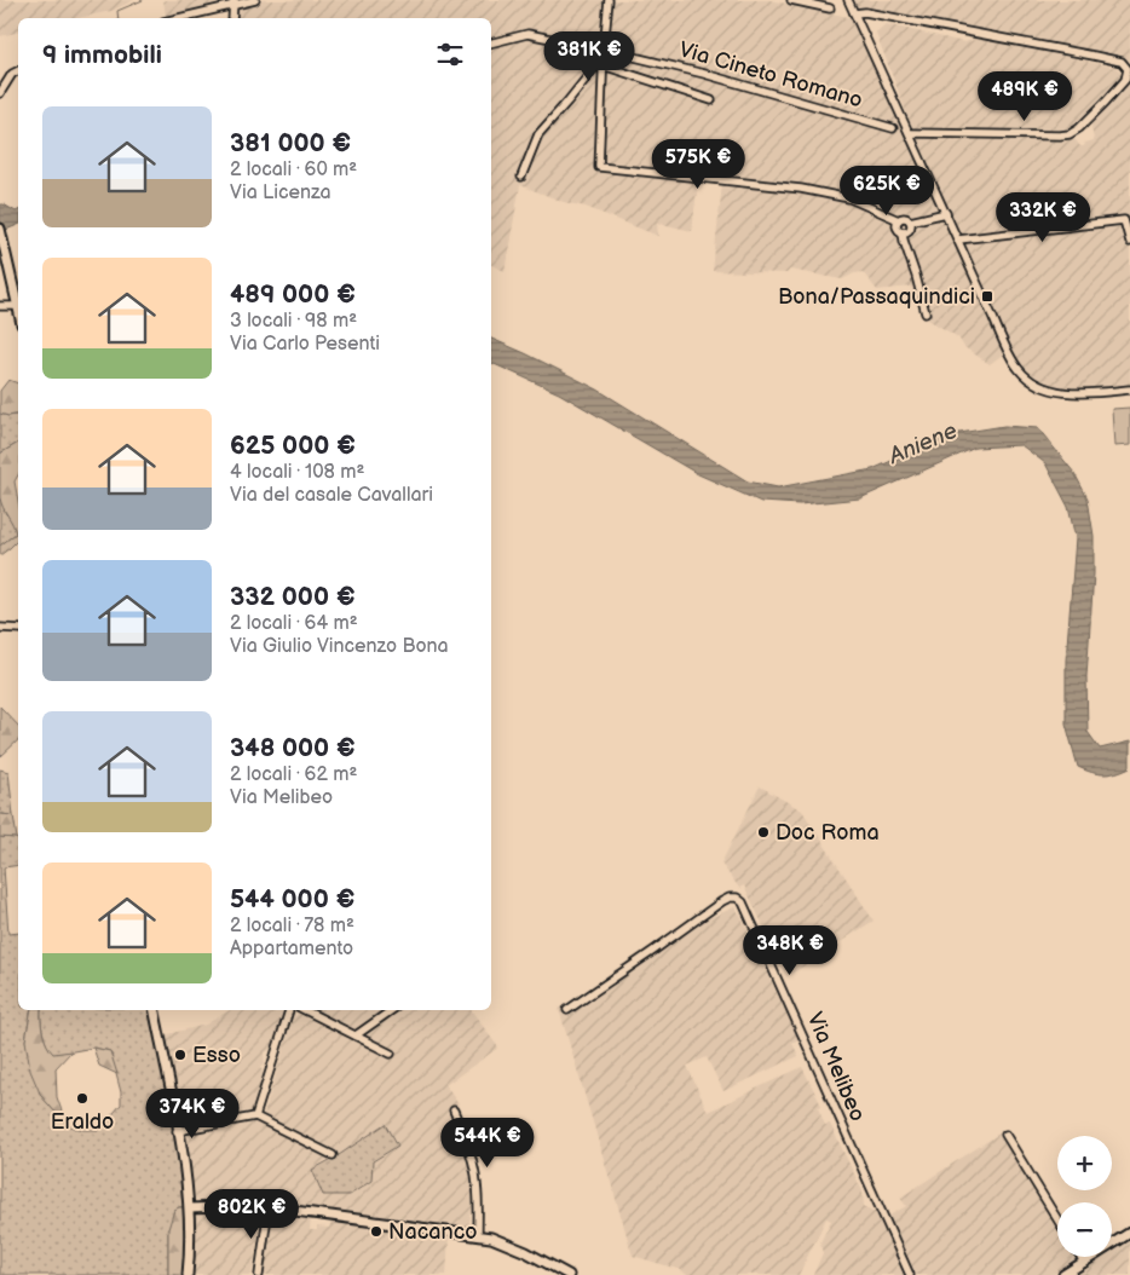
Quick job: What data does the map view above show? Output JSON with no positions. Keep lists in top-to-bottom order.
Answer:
{
  "streets": {
    "street": ["Via Cineto Romano", "Via Melibeo"]
  },
  "water": ["Aniene"],
  "places": {
    "transit": ["Bona/Passaquindici"],
    "other": [
      "Doc Roma",
      "Esso",
      "Eraldo",
      "Nacanco"
    ]
  },
  "page": {
    "heading": "9 immobili",
    "price": [
      "381K €",
      "489K €",
      "575K €",
      "625K €",
      "332K €",
      "348K €",
      "374K €",
      "544K €",
      "802K €"
    ],
    "list": [
      {
        "name": "381 000 €",
        "note": "2 locali · 60 m² · Via Licenza"
      },
      {
        "name": "489 000 €",
        "note": "3 locali · 98 m² · Via Carlo Pesenti"
      },
      {
        "name": "625 000 €",
        "note": "4 locali · 108 m² · Via del casale Cavallari"
      },
      {
        "name": "332 000 €",
        "note": "2 locali · 64 m² · Via Giulio Vincenzo Bona"
      },
      {
        "name": "348 000 €",
        "note": "2 locali · 62 m² · Via Melibeo"
      },
      {
        "name": "544 000 €",
        "note": "2 locali · 78 m² · Appartamento"
      }
    ],
    "map_buttons": ["+", "−"]
  }
}
